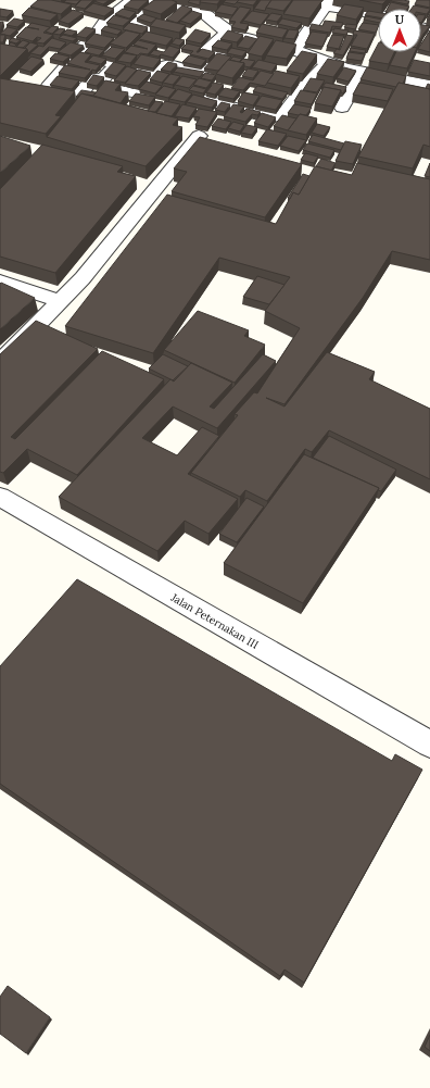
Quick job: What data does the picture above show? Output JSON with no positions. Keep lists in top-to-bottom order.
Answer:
{
  "streets": {
    "street": ["Jalan Peternakan III"]
  },
  "north": "top"
}
